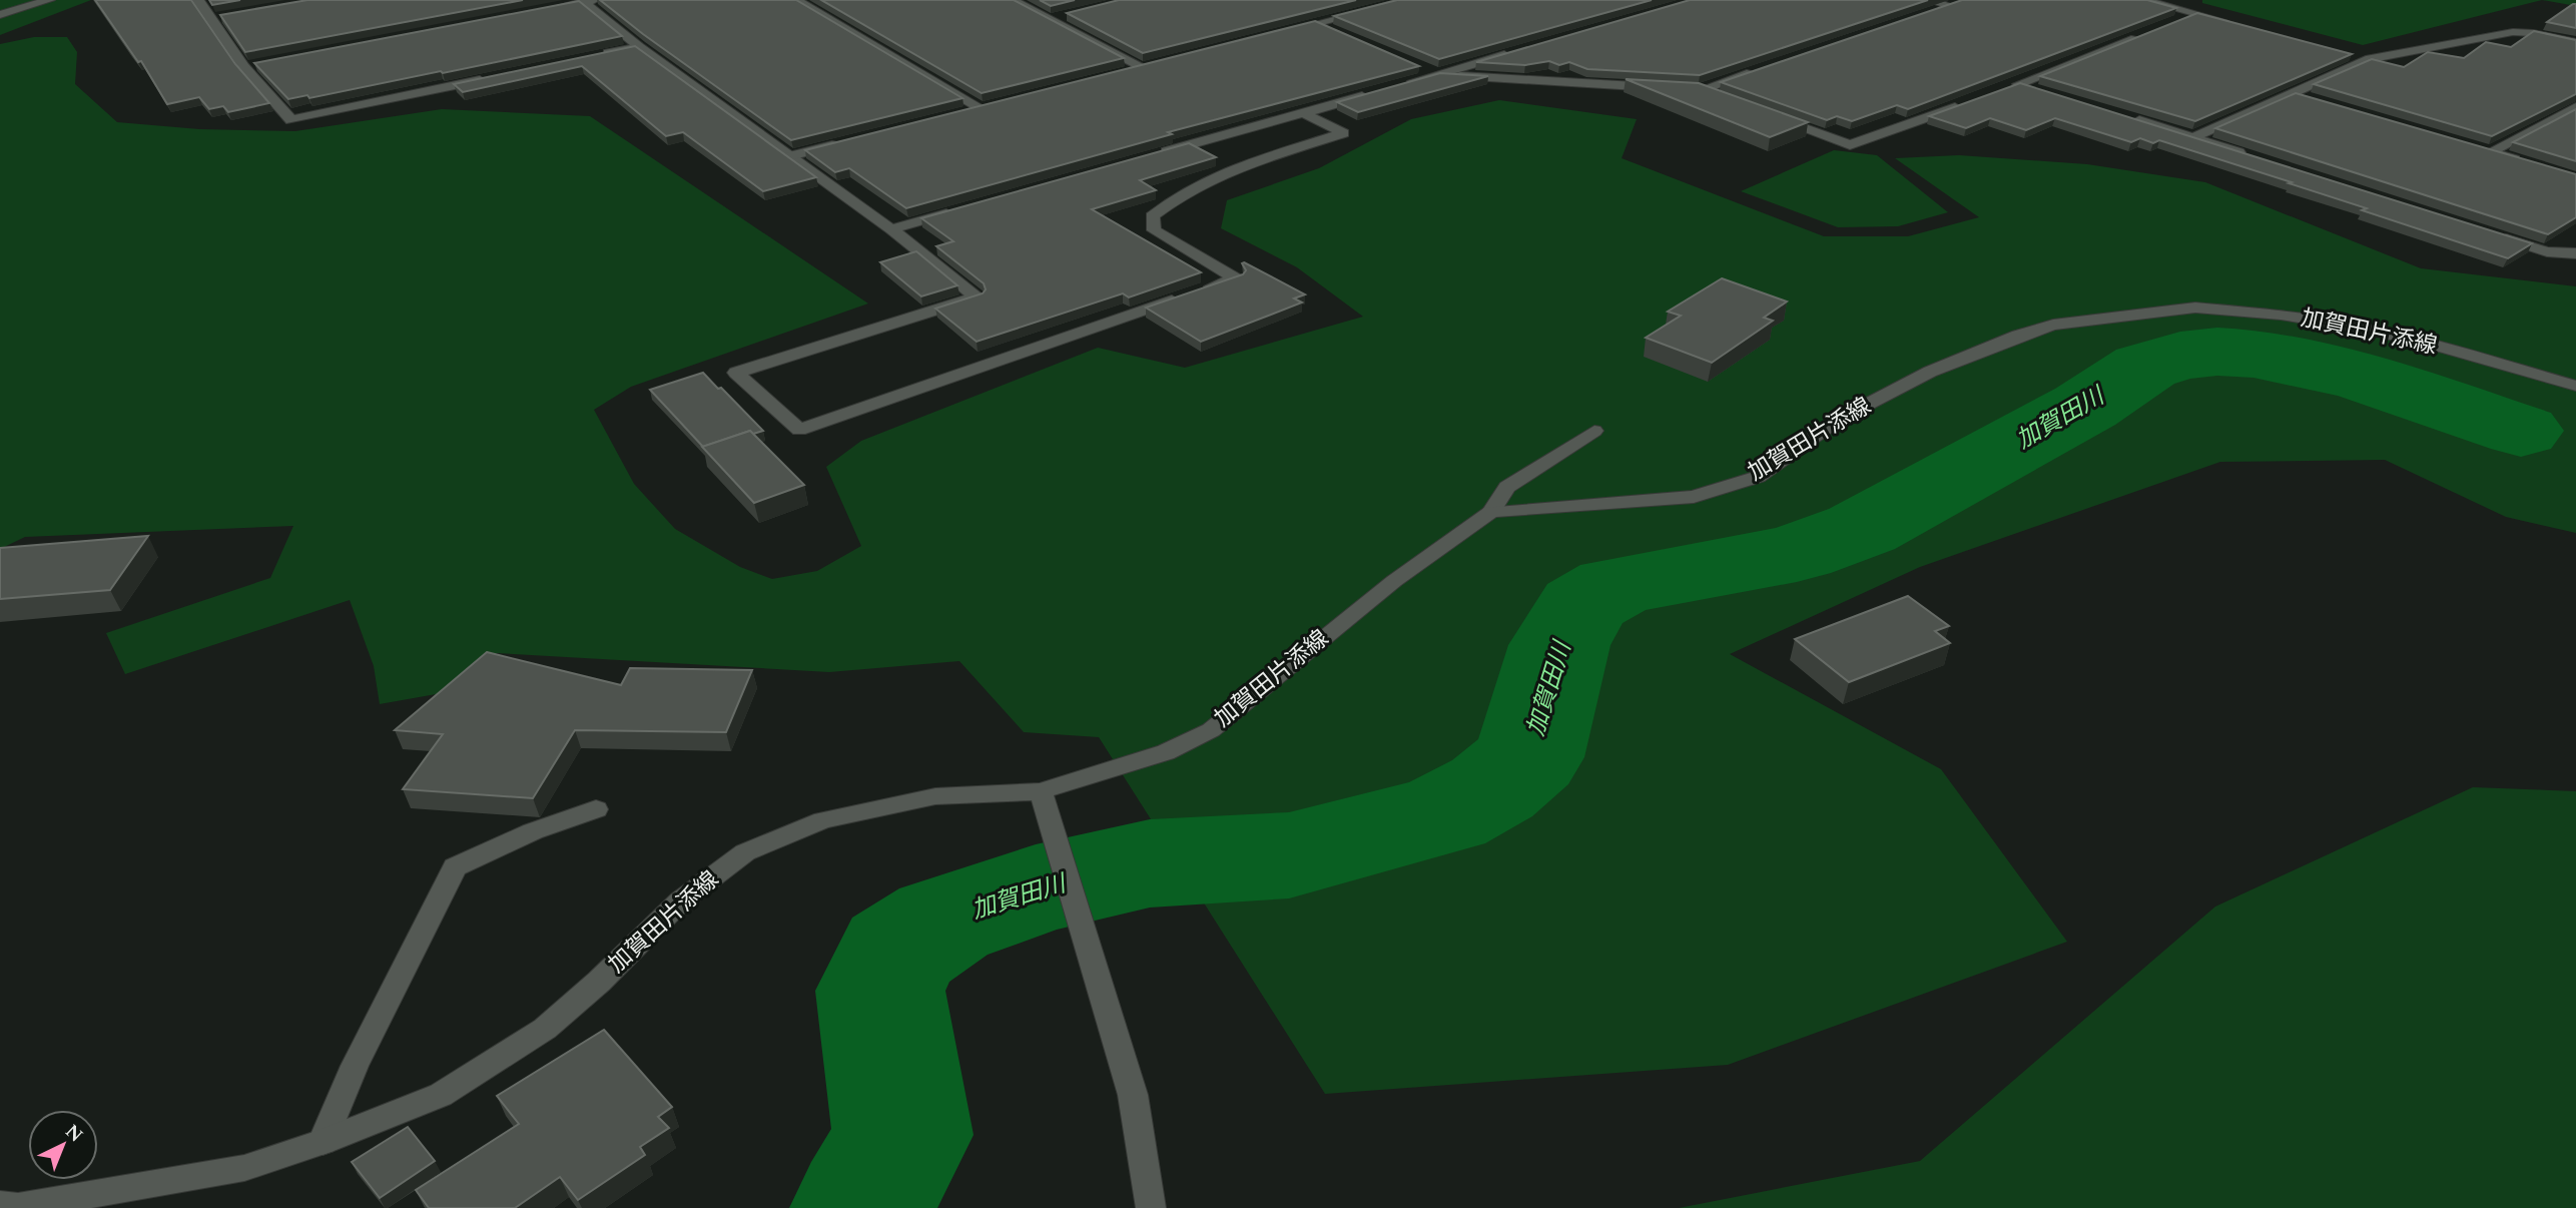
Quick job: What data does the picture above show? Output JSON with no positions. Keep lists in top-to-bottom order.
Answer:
{
  "streets": {
    "street": ["加賀田片添線"]
  },
  "water": ["加賀田川"],
  "north": "top right"
}
